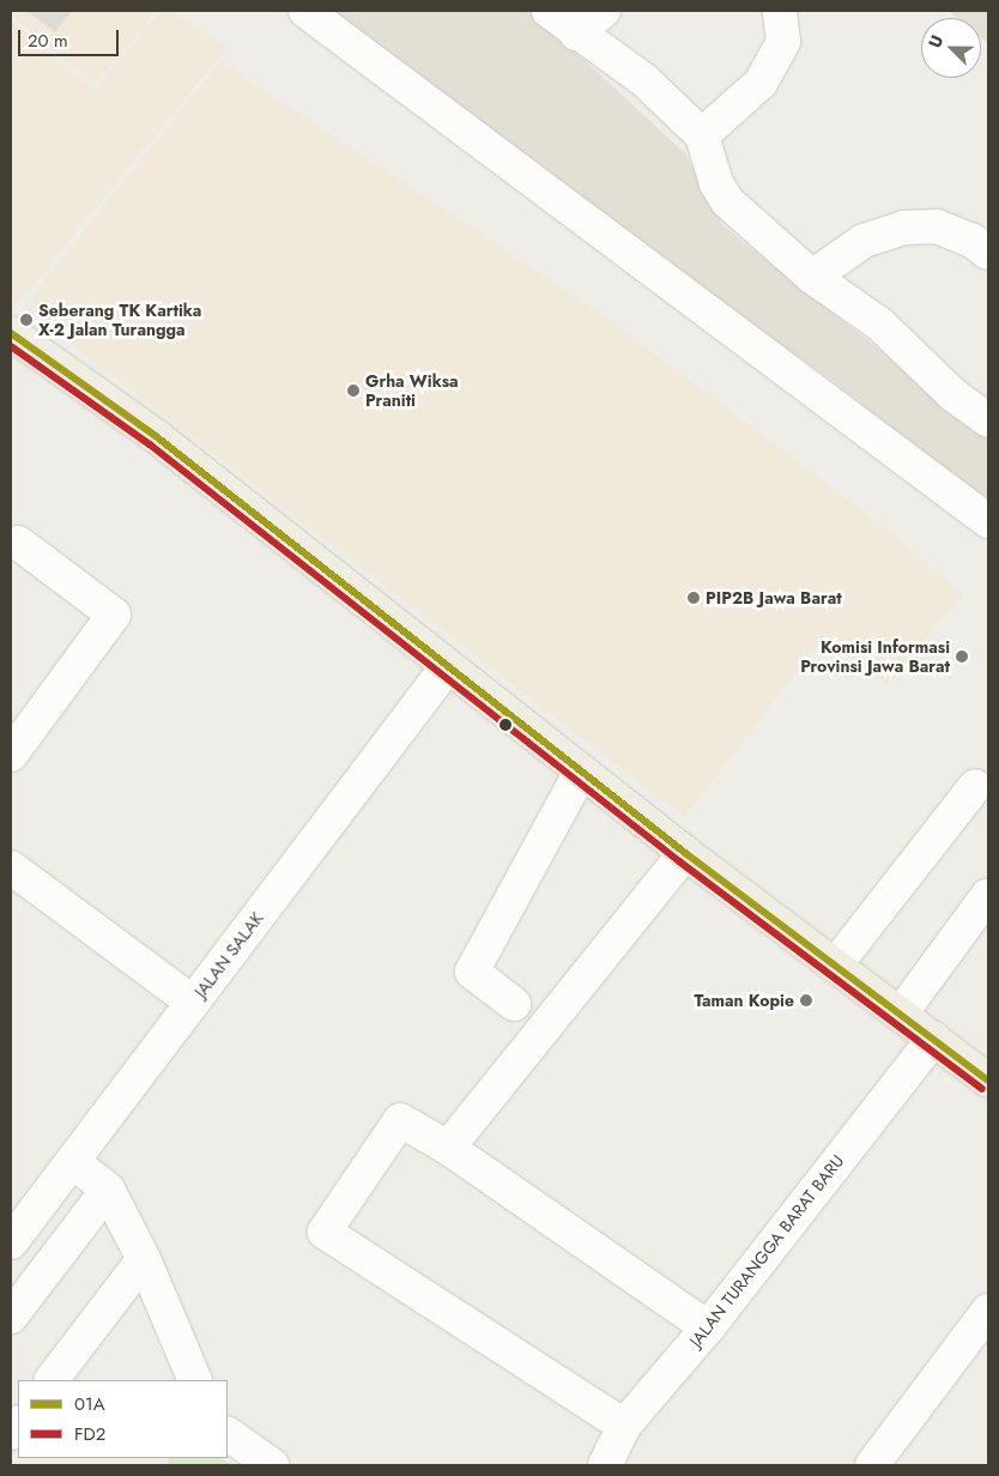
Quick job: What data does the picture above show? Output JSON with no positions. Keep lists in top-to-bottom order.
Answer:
{
  "streets": {
    "street": ["JALAN SALAK", "JALAN TURANGGA BARAT BARU"]
  },
  "places": [
    "Seberang TK Kartika X-2 Jalan Turangga",
    "Grha Wiksa Praniti",
    "PIP2B Jawa Barat",
    "Komisi Informasi Provinsi Jawa Barat",
    "Taman Kopie"
  ],
  "lines": ["transit line 01A", "transit line FD2"],
  "legend": ["01A", "FD2"],
  "scale_bar": "20 m",
  "north": "top left"
}
